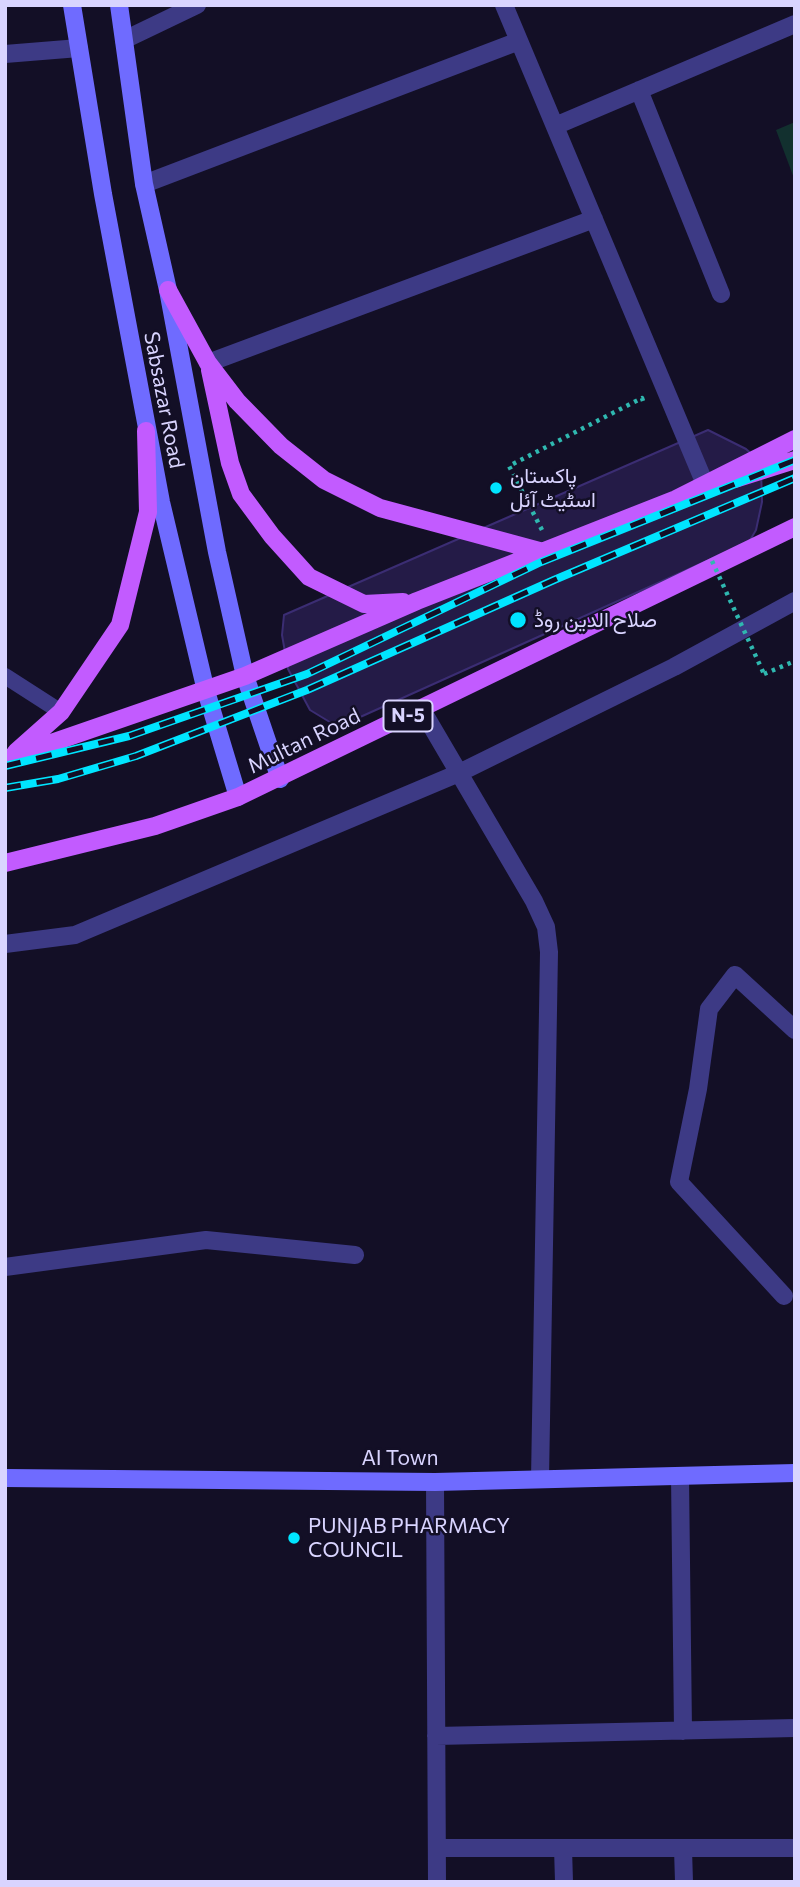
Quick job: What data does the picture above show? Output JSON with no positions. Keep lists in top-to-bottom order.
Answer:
{
  "streets": {
    "main road": [
      "Sabsazar Road",
      "N-5",
      "Multan Road",
      "AI Town"
    ]
  },
  "crossings": [
    ["Sabsazar Road", "Multan Road"]
  ],
  "places": ["پاکستان اسٹیٹ آئل", "صلاح الدین روڈ", "PUNJAB PHARMACY COUNCIL"]
}
